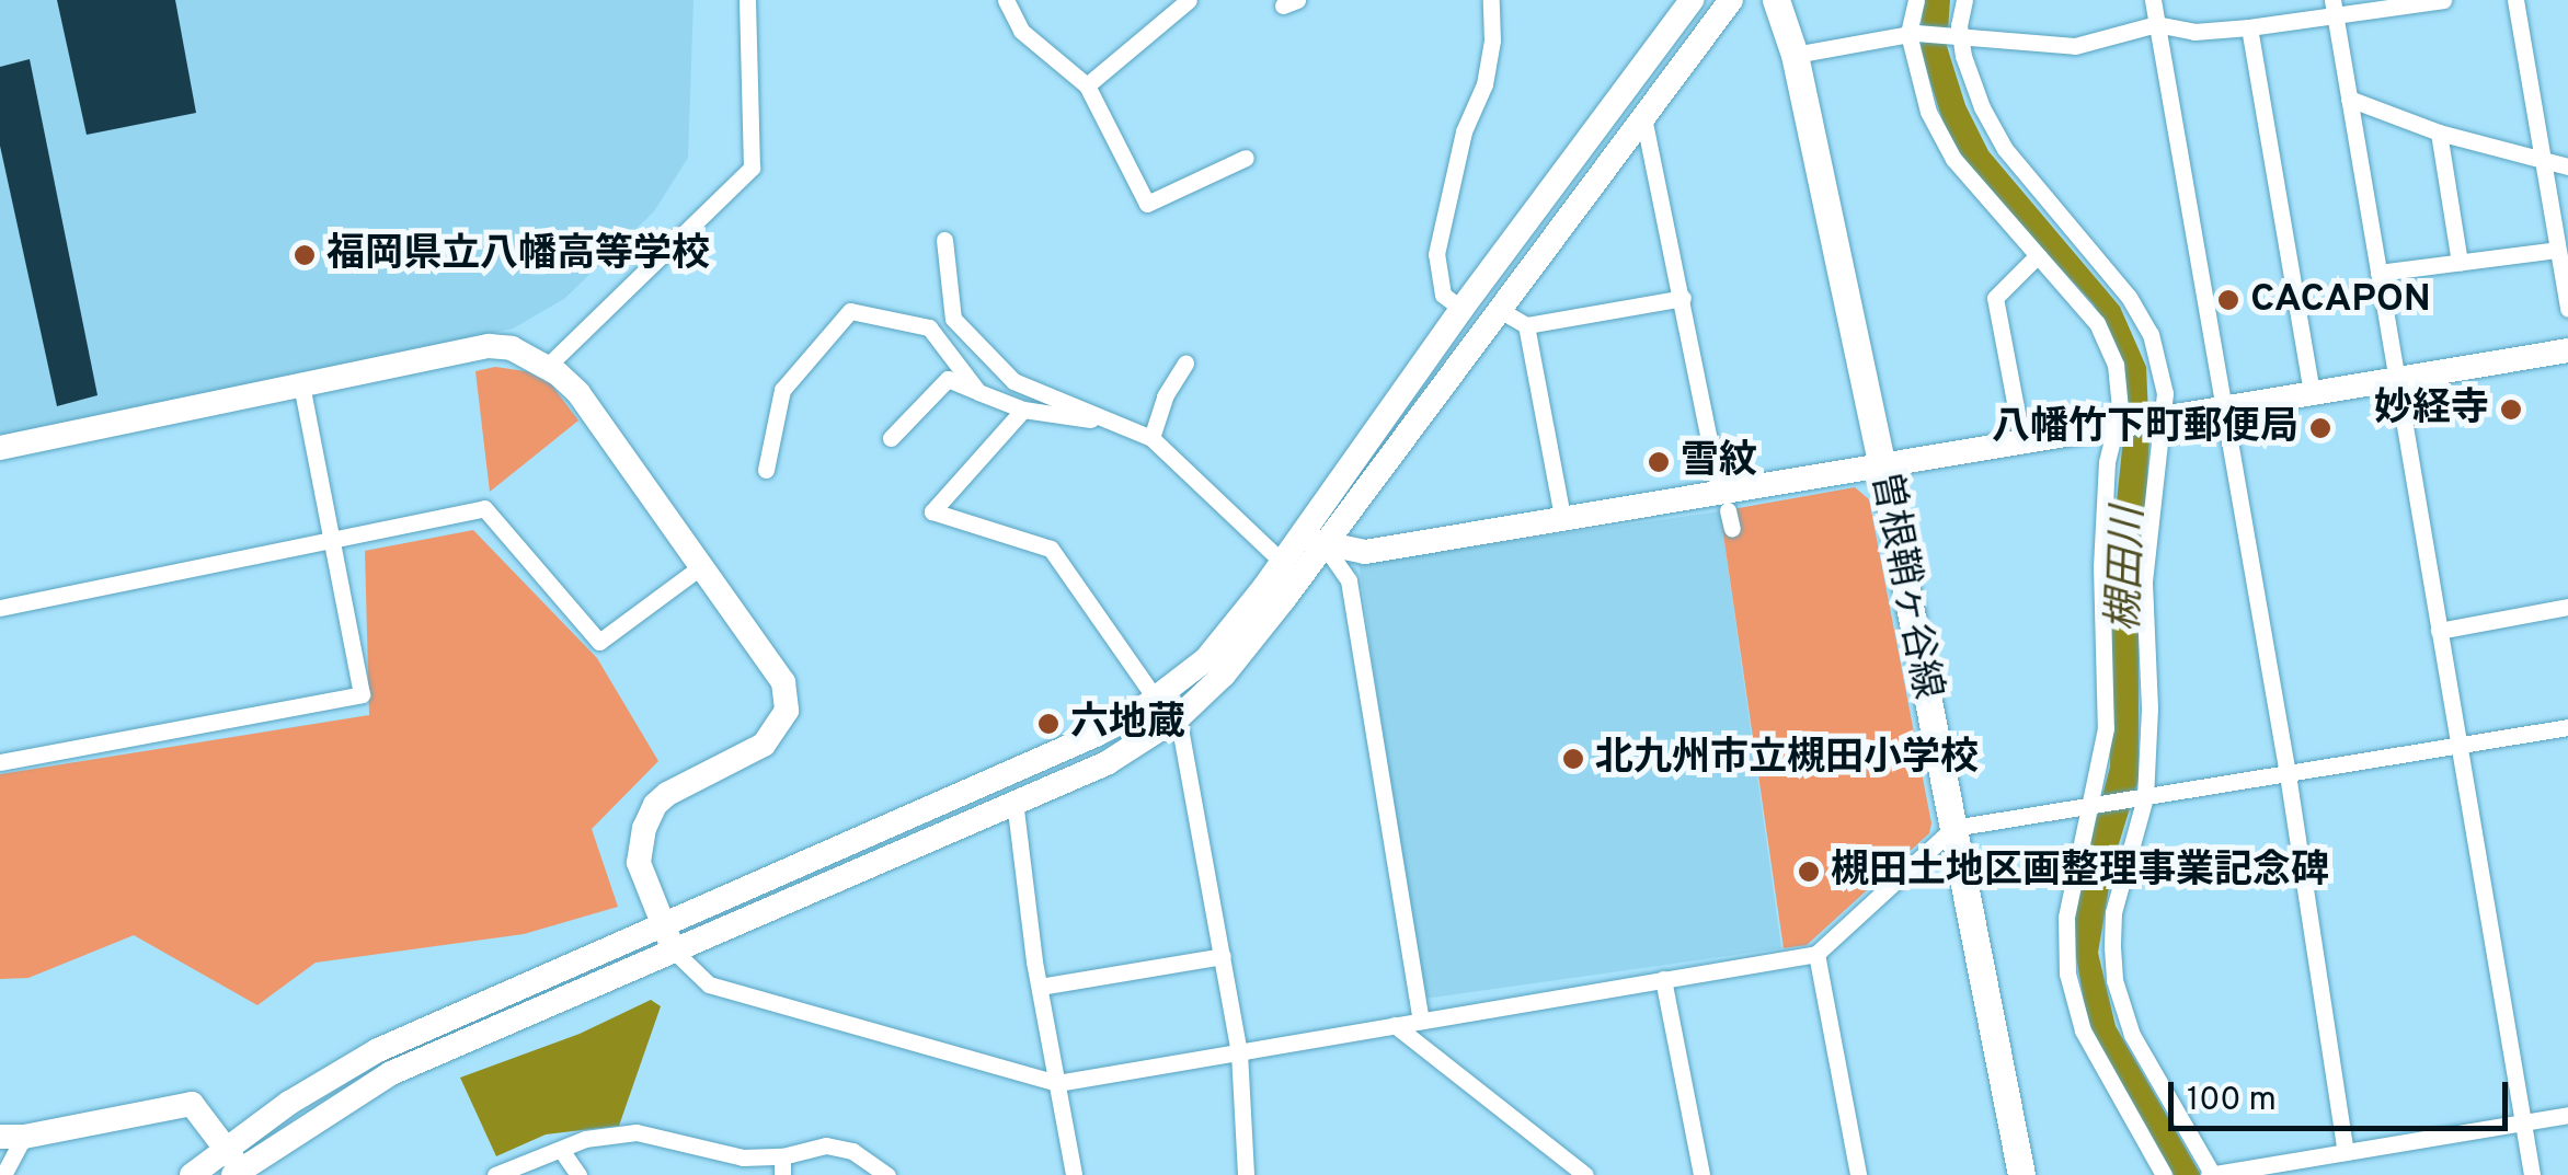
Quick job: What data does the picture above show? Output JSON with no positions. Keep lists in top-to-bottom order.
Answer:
{
  "streets": {
    "main road": ["曽根鞘ヶ谷線"]
  },
  "water": ["槻田川"],
  "places": [
    "福岡県立八幡高等学校",
    "CACAPON",
    "妙経寺",
    "八幡竹下町郵便局",
    "雪紋",
    "六地蔵",
    "北九州市立槻田小学校",
    "槻田土地区画整理事業記念碑"
  ],
  "scale_bar": "100 m"
}
